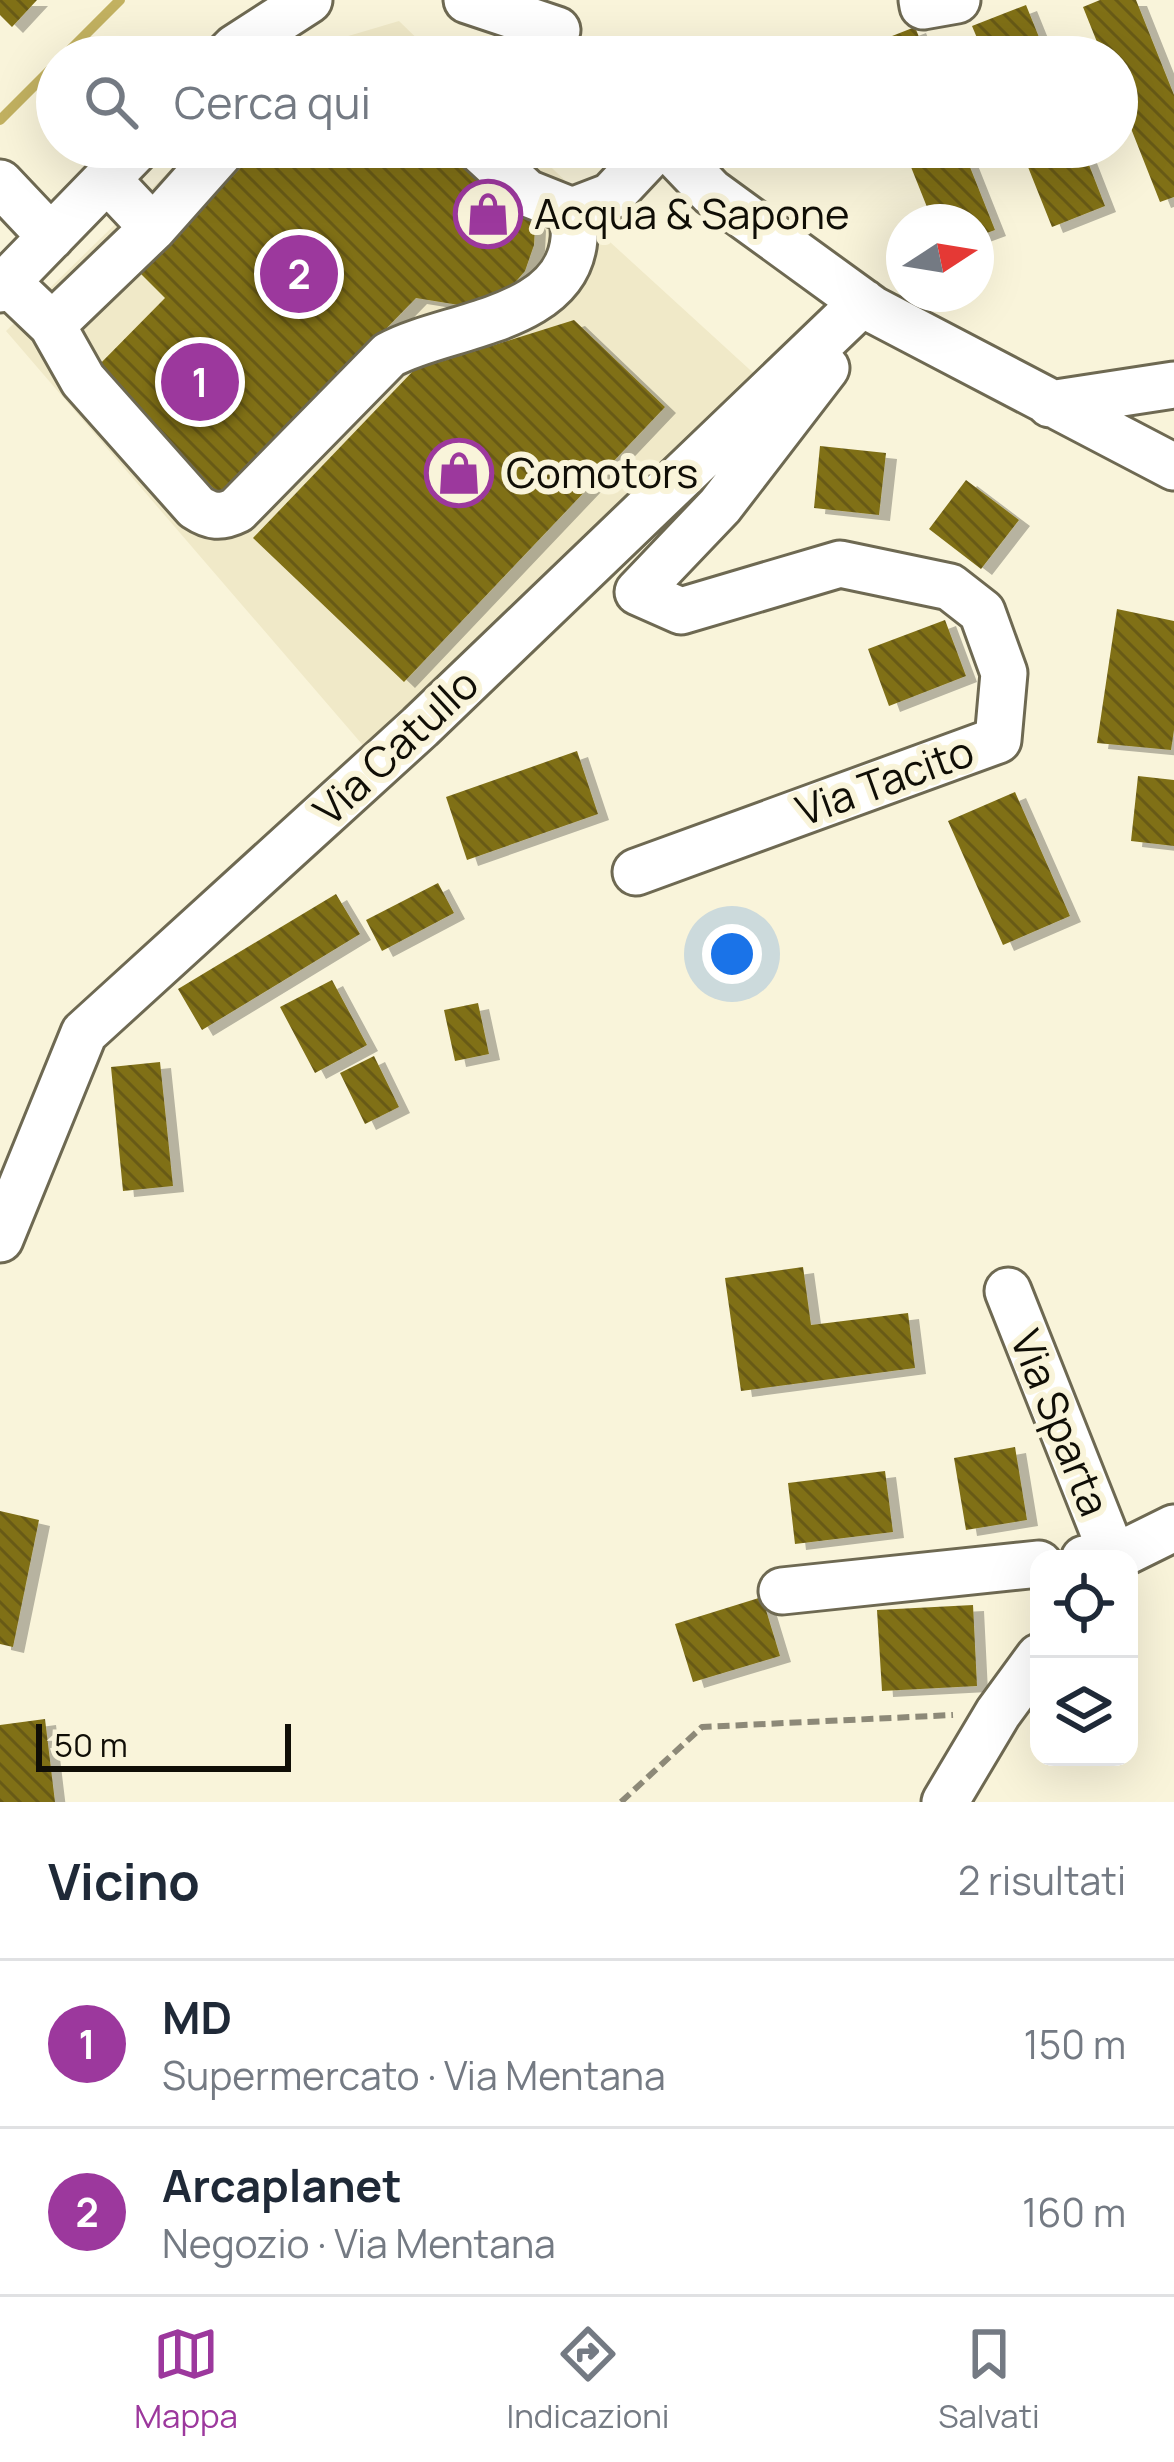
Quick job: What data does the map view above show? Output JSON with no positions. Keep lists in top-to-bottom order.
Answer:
{
  "streets": {
    "street": ["Via Catullo", "Via Tacito", "Via Sparta"]
  },
  "crossings": [
    ["Via Catullo", "Via Tacito"]
  ],
  "places": {
    "shop": ["Acqua & Sapone", "Comotors"]
  },
  "scale_bar": "50 m",
  "north": "right",
  "page": {
    "search": "Cerca qui",
    "pins": ["2", "1"],
    "scale": "50 m",
    "heading": ["Vicino", "2 risultati"],
    "list": [
      {
        "mark": "1",
        "name": "MD",
        "note": "Supermercato · Via Mentana",
        "value": "150 m"
      },
      {
        "mark": "2",
        "name": "Arcaplanet",
        "note": "Negozio · Via Mentana",
        "value": "160 m"
      }
    ],
    "nav": ["Mappa", "Indicazioni", "Salvati"]
  }
}
